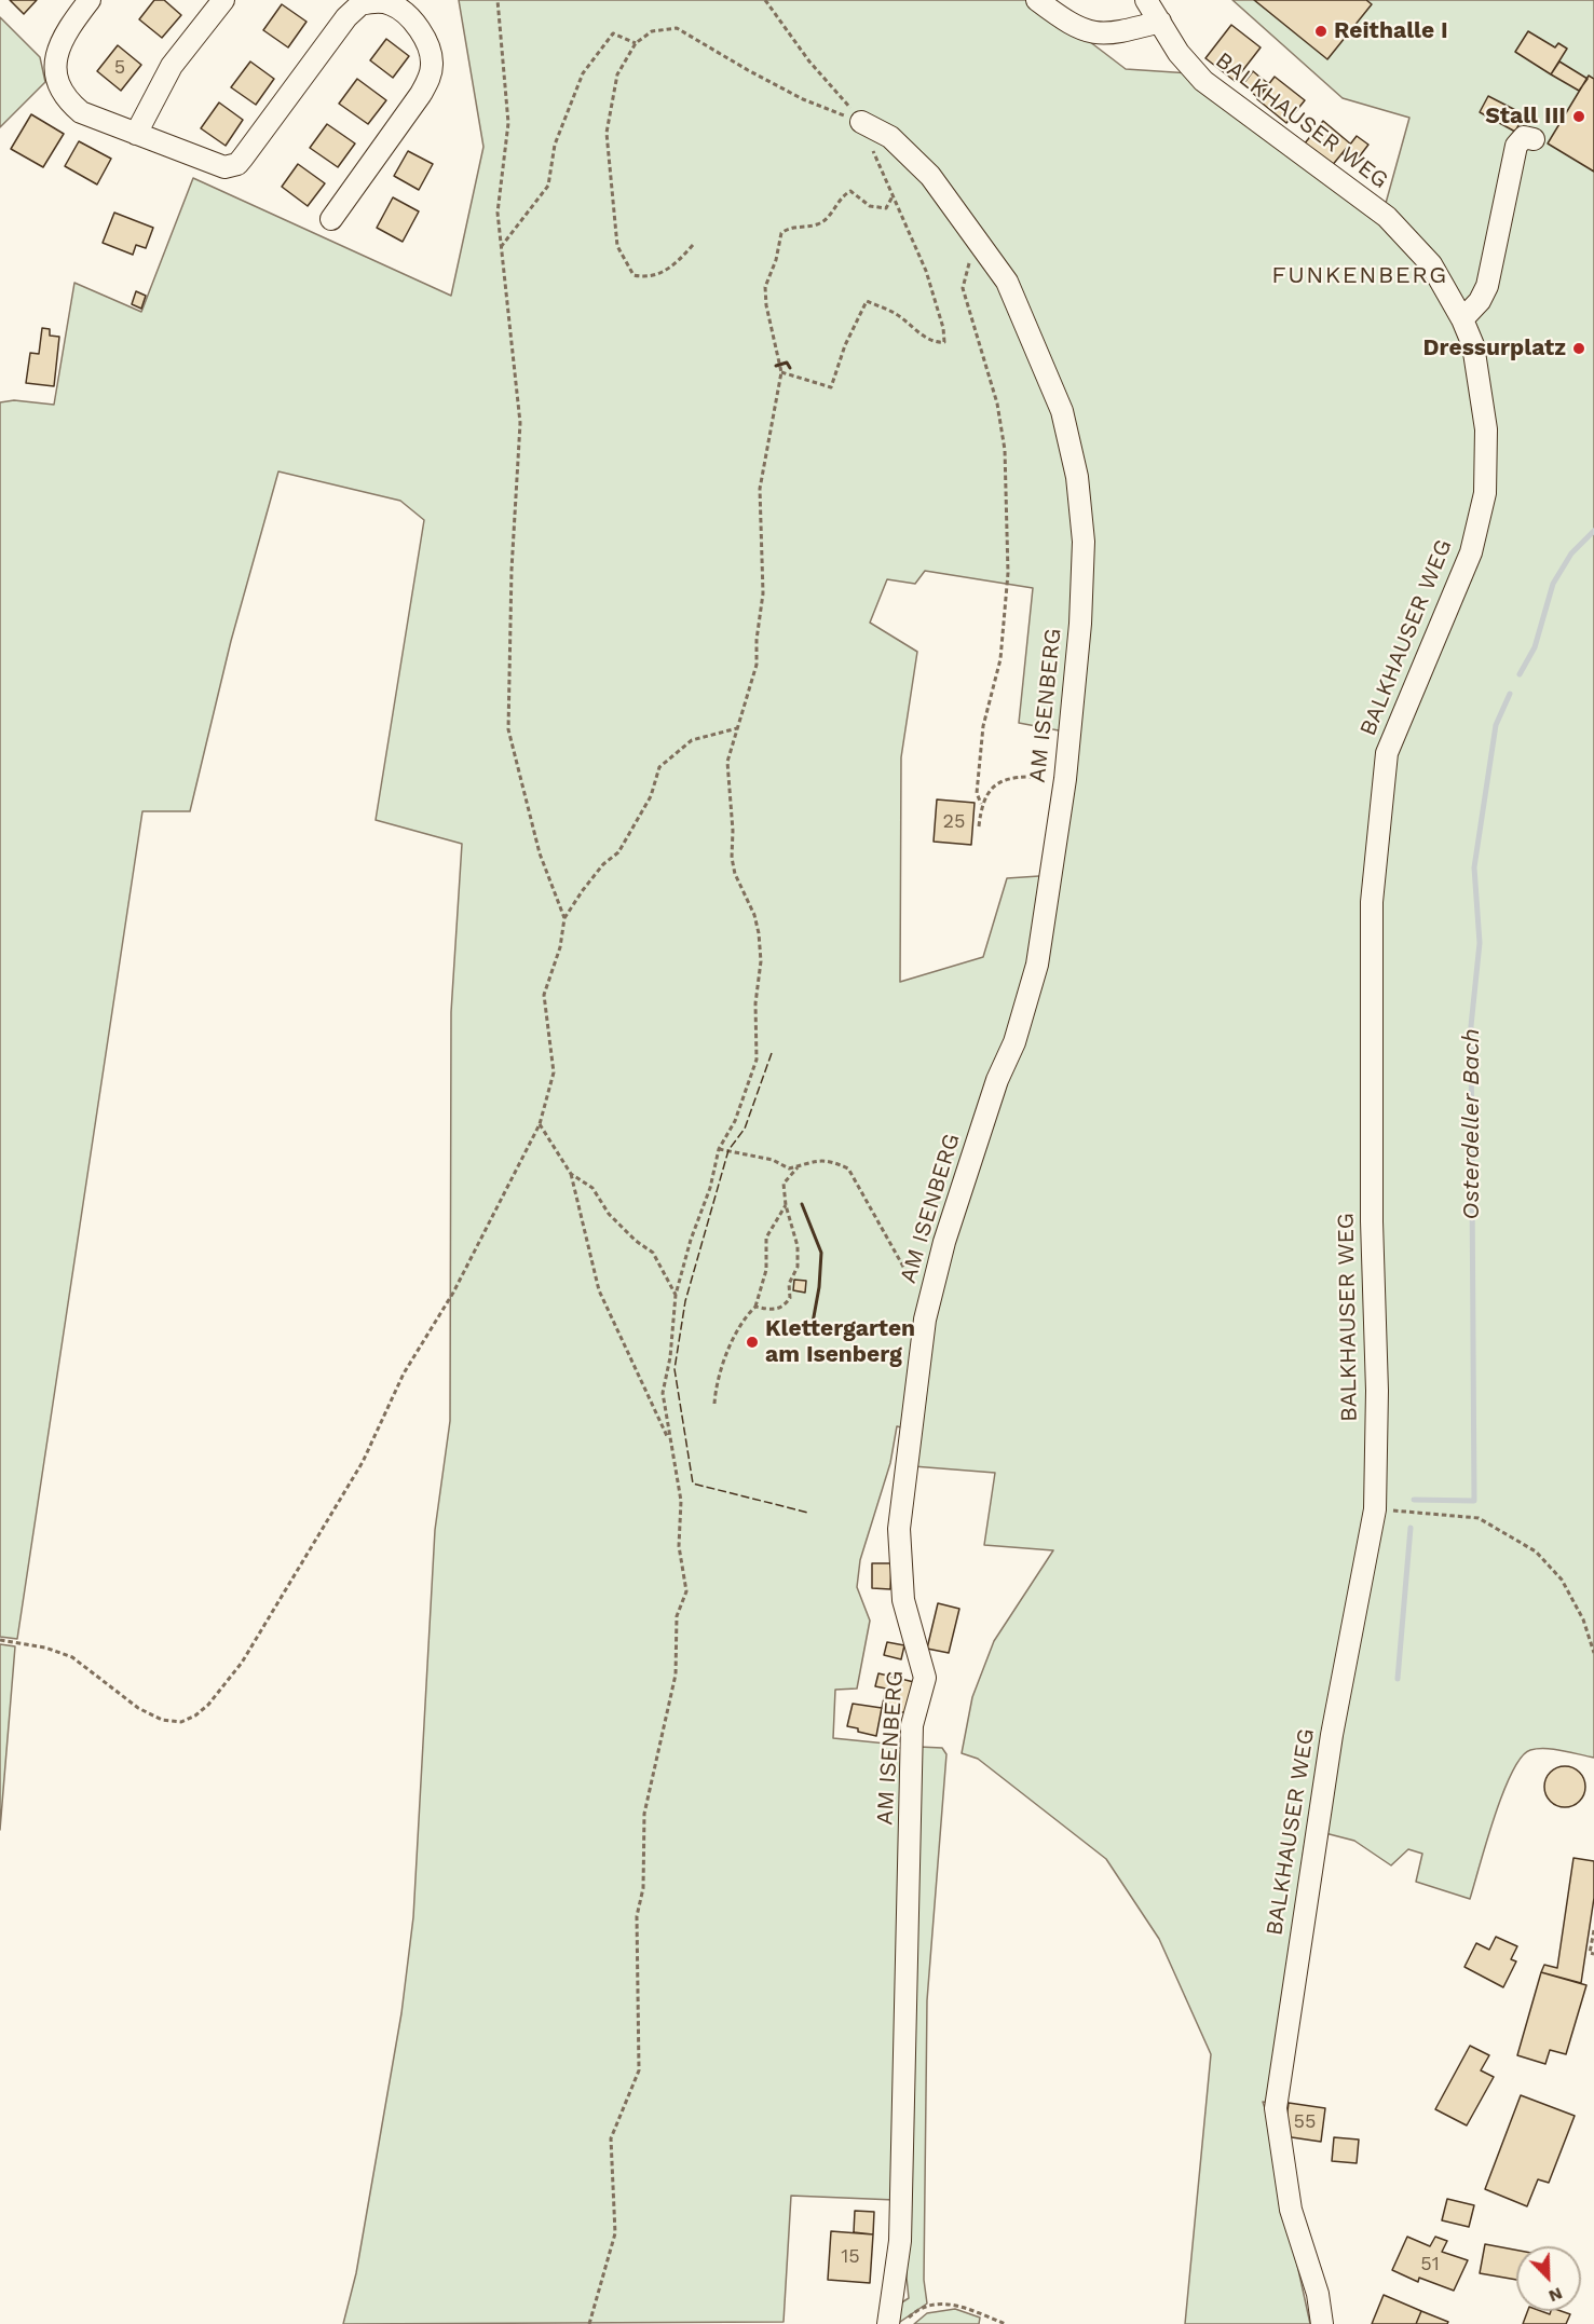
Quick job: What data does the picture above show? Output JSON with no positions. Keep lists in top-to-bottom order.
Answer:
{
  "streets": {
    "street": ["BALKHAUSER WEG", "AM ISENBERG"]
  },
  "districts": ["FUNKENBERG"],
  "water": ["Osterdeller Bach"],
  "places": [
    "Reithalle I",
    "Stall III",
    "Dressurplatz",
    "Klettergarten am Isenberg"
  ],
  "house_numbers": [
    "5",
    "25",
    "55",
    "15",
    "51"
  ],
  "north": "bottom right"
}
